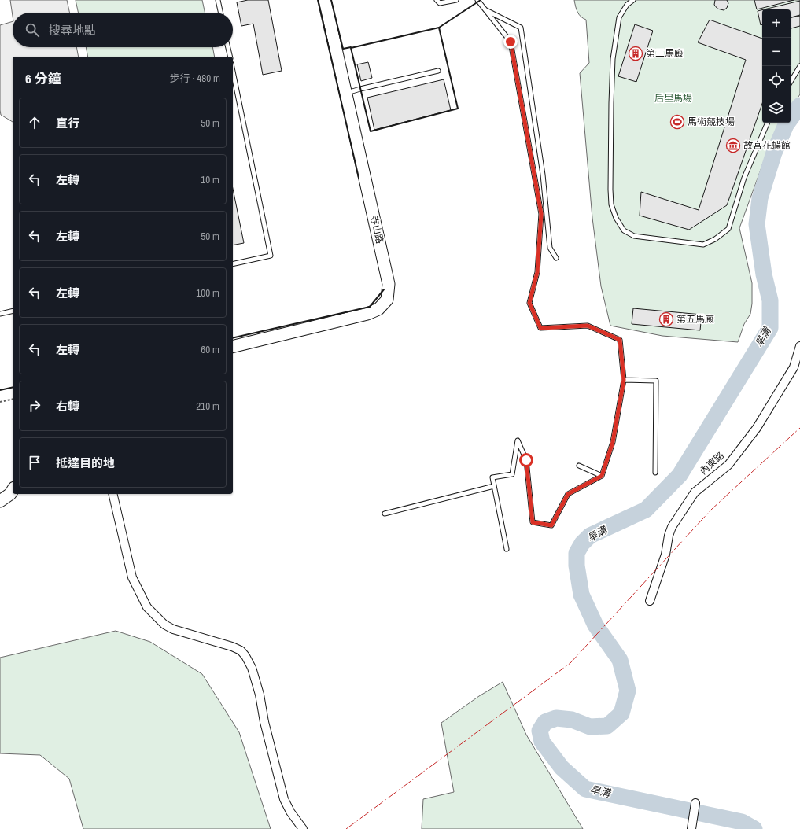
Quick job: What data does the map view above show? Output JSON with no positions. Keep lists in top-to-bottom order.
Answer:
{
  "streets": {
    "street": ["寺山路", "內東路"]
  },
  "water": ["旱溝"],
  "parks": ["后里馬場"],
  "places": {
    "building": ["第三馬廄", "第五馬廄"],
    "sports": ["馬術競技場"],
    "museum": ["故宮花蝶館"]
  },
  "page": {
    "map_buttons": ["+", "−"],
    "search": "搜尋地點",
    "heading": ["6 分鐘", "步行 · 480 m"],
    "list": [
      ["直行", "50 m"],
      ["左轉", "10 m"],
      ["左轉", "50 m"],
      ["左轉", "100 m"],
      ["左轉", "60 m"],
      ["右轉", "210 m"],
      "抵達目的地"
    ]
  }
}
